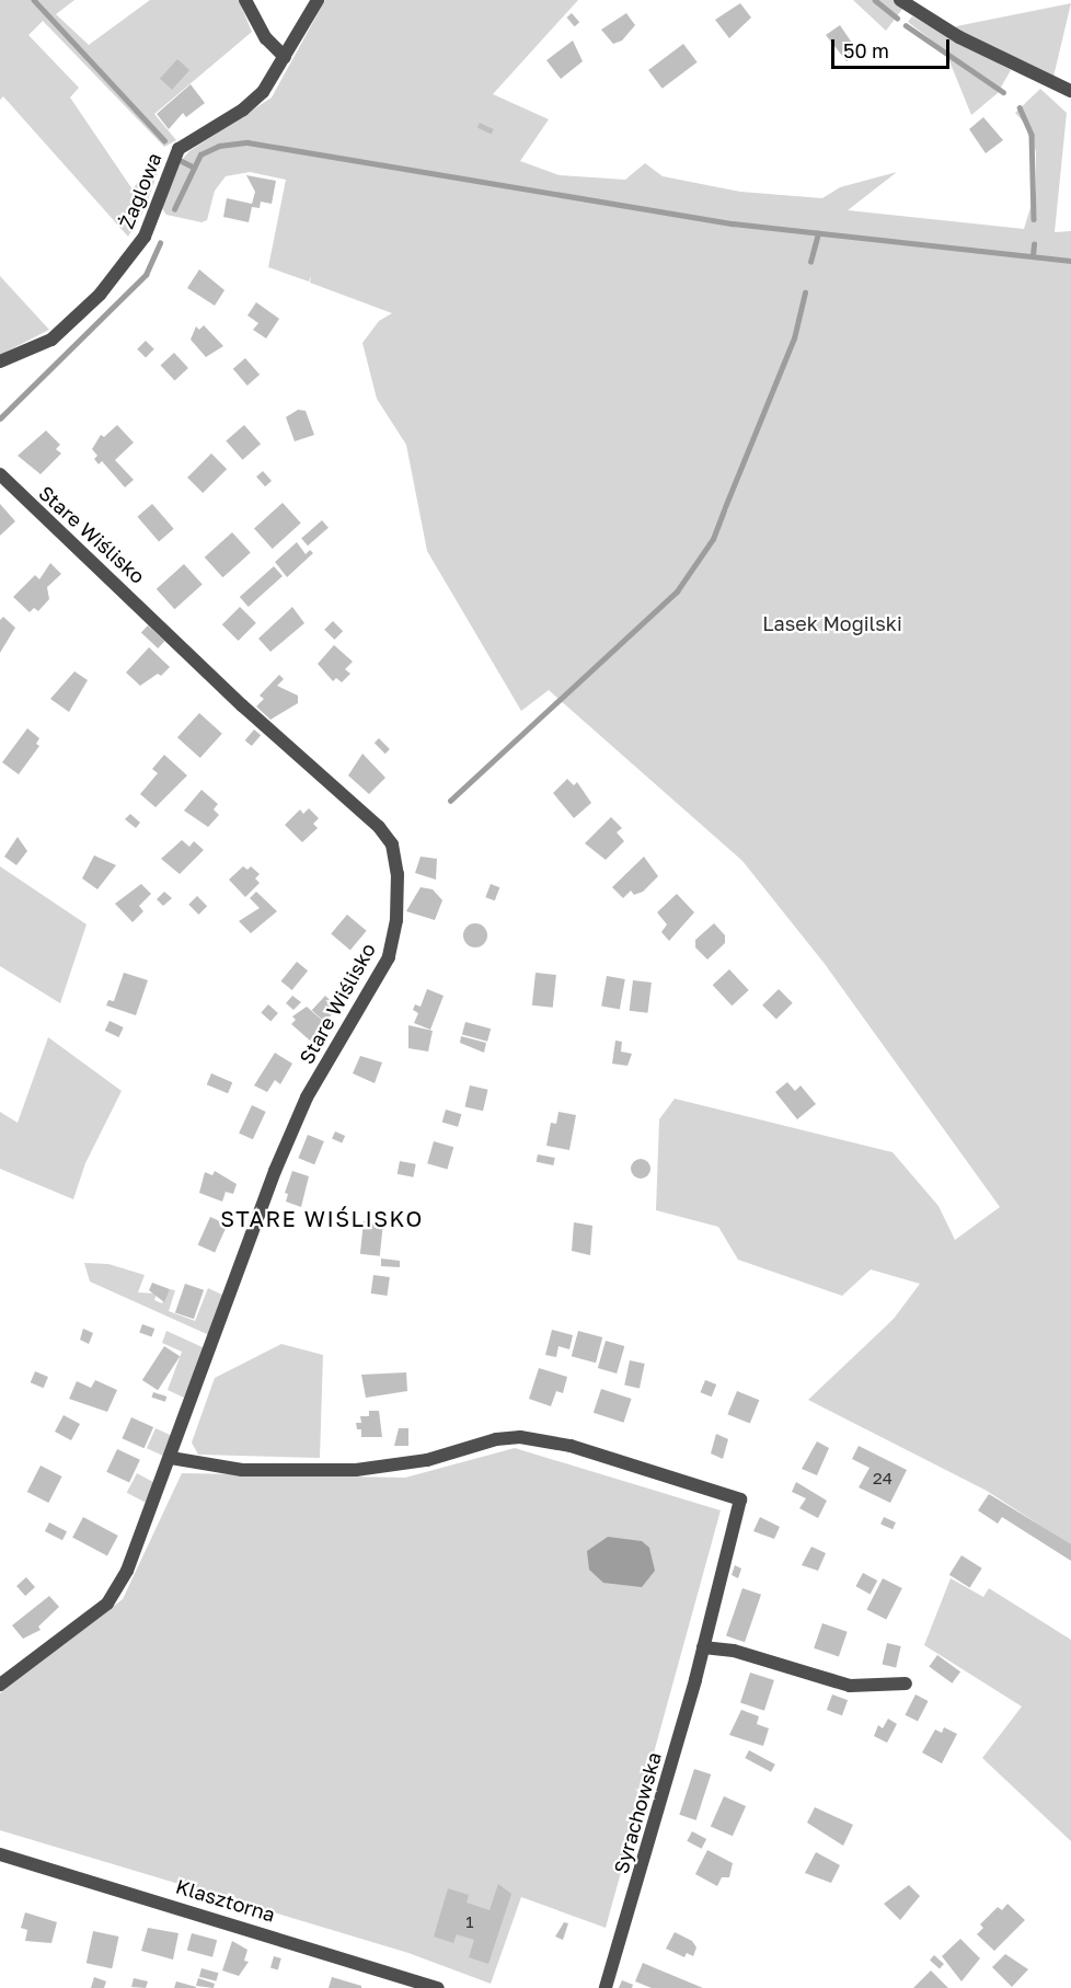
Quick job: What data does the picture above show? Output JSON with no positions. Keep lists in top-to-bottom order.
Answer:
{
  "streets": {
    "street": [
      "Żaglowa",
      "Stare Wiślisko",
      "Syrachowska",
      "Klasztorna"
    ]
  },
  "crossings": [
    ["Stare Wiślisko", "Syrachowska"]
  ],
  "districts": ["STARE WIŚLISKO"],
  "parks": ["Lasek Mogilski"],
  "house_numbers": ["24", "1"],
  "scale_bar": "50 m"
}
